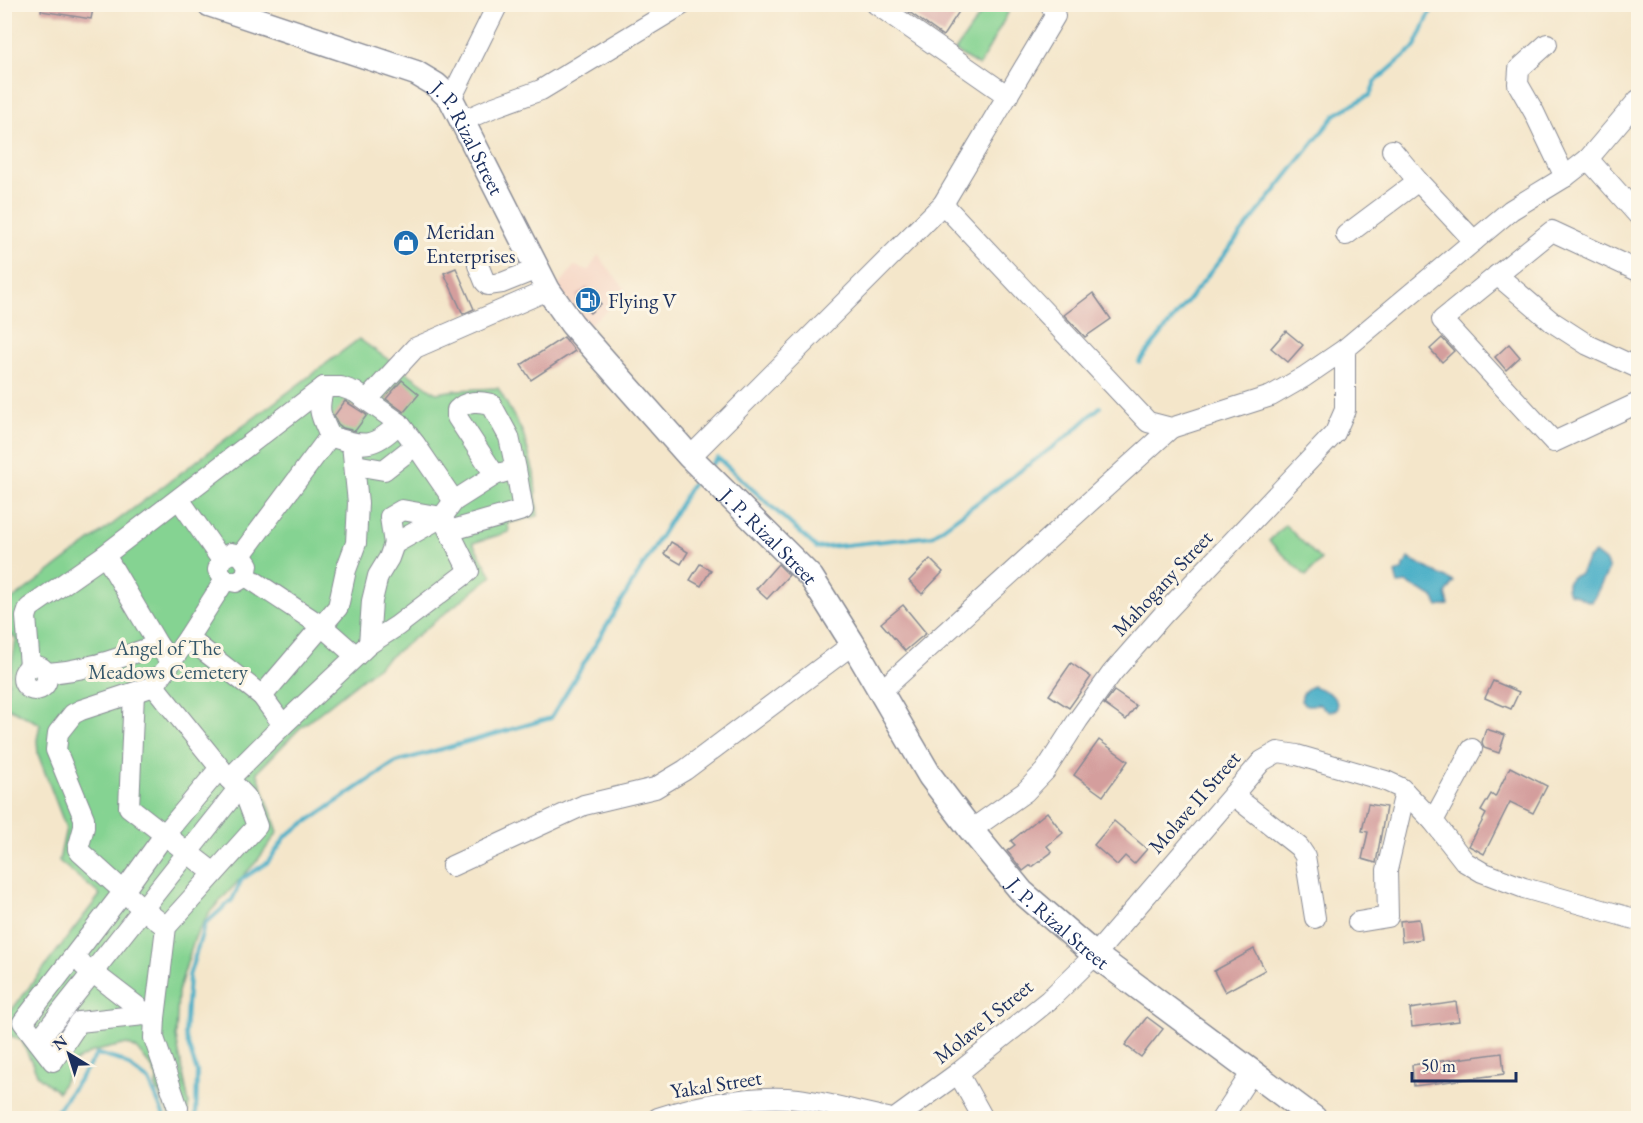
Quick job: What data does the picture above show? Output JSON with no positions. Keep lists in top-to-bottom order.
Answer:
{
  "streets": {
    "main road": ["J. P. Rizal Street"],
    "street": [
      "Mahogany Street",
      "Molave II Street",
      "Molave I Street",
      "Yakal Street"
    ]
  },
  "crossings": [
    ["J. P. Rizal Street", "Mahogany Street"],
    ["J. P. Rizal Street", "Molave II Street"],
    ["J. P. Rizal Street", "Molave I Street"],
    ["Molave II Street", "Molave I Street"]
  ],
  "parks": ["Angel of The Meadows Cemetery"],
  "places": {
    "shop": ["Meridan Enterprises"],
    "fuel station": ["Flying V"]
  },
  "scale_bar": "50 m",
  "north": "top left"
}
